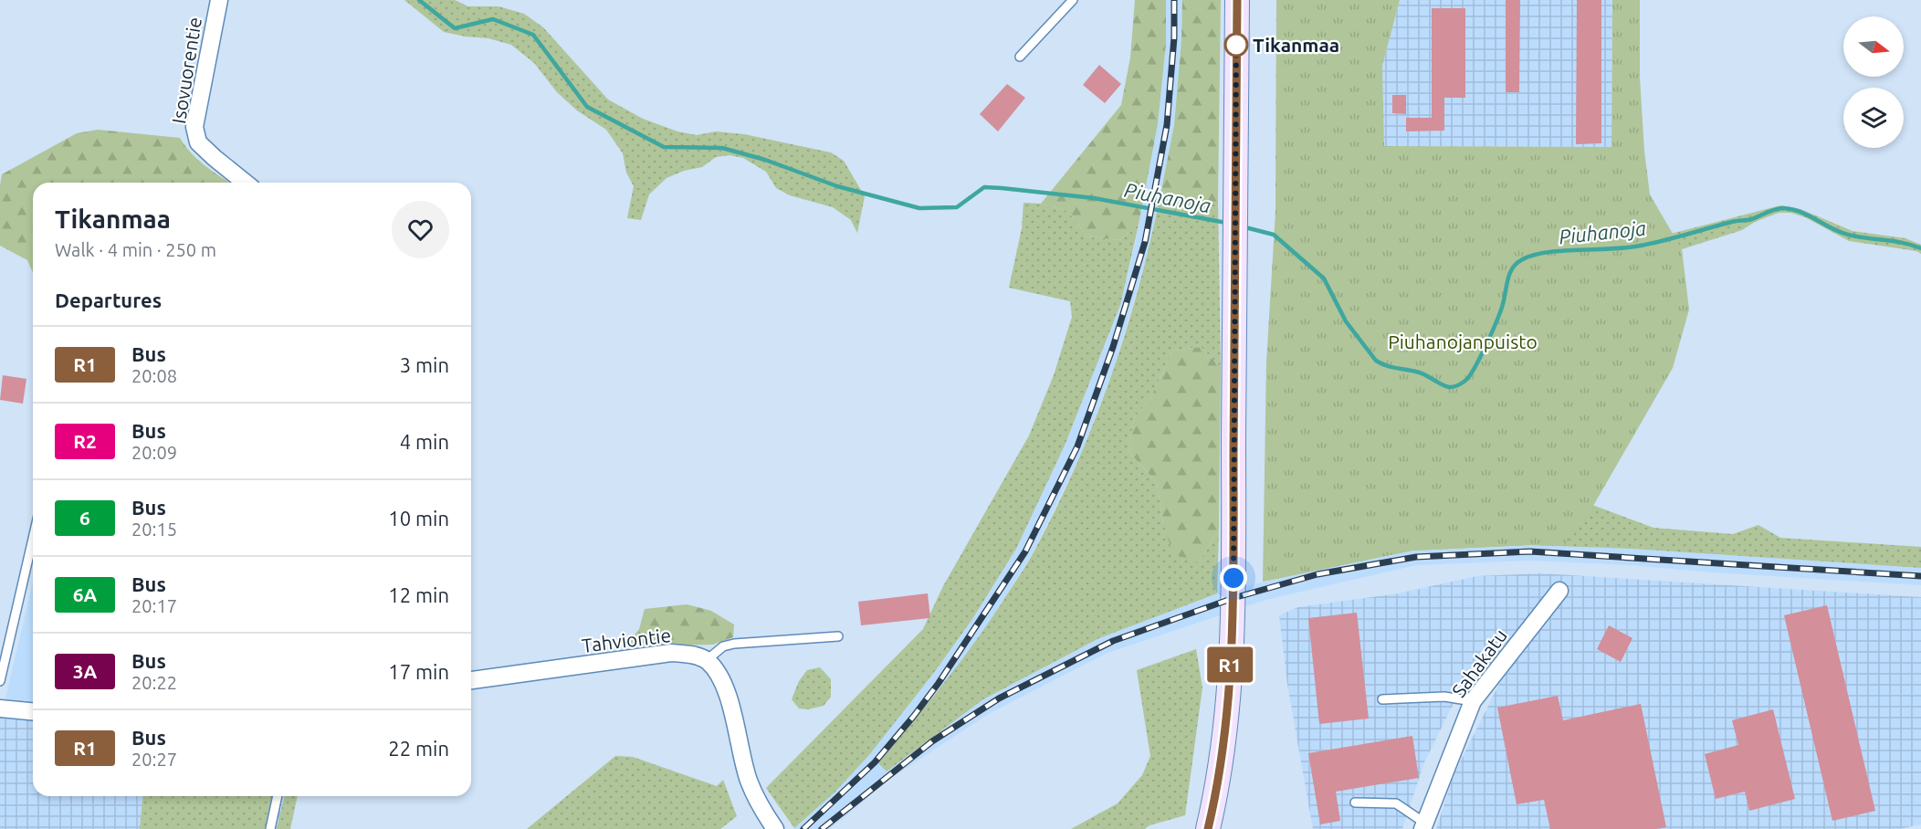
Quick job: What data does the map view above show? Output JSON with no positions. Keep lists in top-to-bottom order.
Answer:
{
  "streets": {
    "street": ["Isovuorentie", "Tahviontie", "Sahakatu"]
  },
  "water": ["Piuhanoja"],
  "parks": ["Piuhanojanpuisto"],
  "places": ["Tikanmaa"],
  "lines": ["bus line R1"],
  "north": "right",
  "page": {
    "on_map": "R1",
    "heading": [
      ["Tikanmaa", "Walk · 4 min · 250 m"],
      "Departures"
    ],
    "list": [
      {
        "mark": "R1",
        "name": "Bus",
        "note": "20:08",
        "value": "3 min"
      },
      {
        "mark": "R2",
        "name": "Bus",
        "note": "20:09",
        "value": "4 min"
      },
      {
        "mark": "6",
        "name": "Bus",
        "note": "20:15",
        "value": "10 min"
      },
      {
        "mark": "6A",
        "name": "Bus",
        "note": "20:17",
        "value": "12 min"
      },
      {
        "mark": "3A",
        "name": "Bus",
        "note": "20:22",
        "value": "17 min"
      },
      {
        "mark": "R1",
        "name": "Bus",
        "note": "20:27",
        "value": "22 min"
      }
    ]
  }
}
